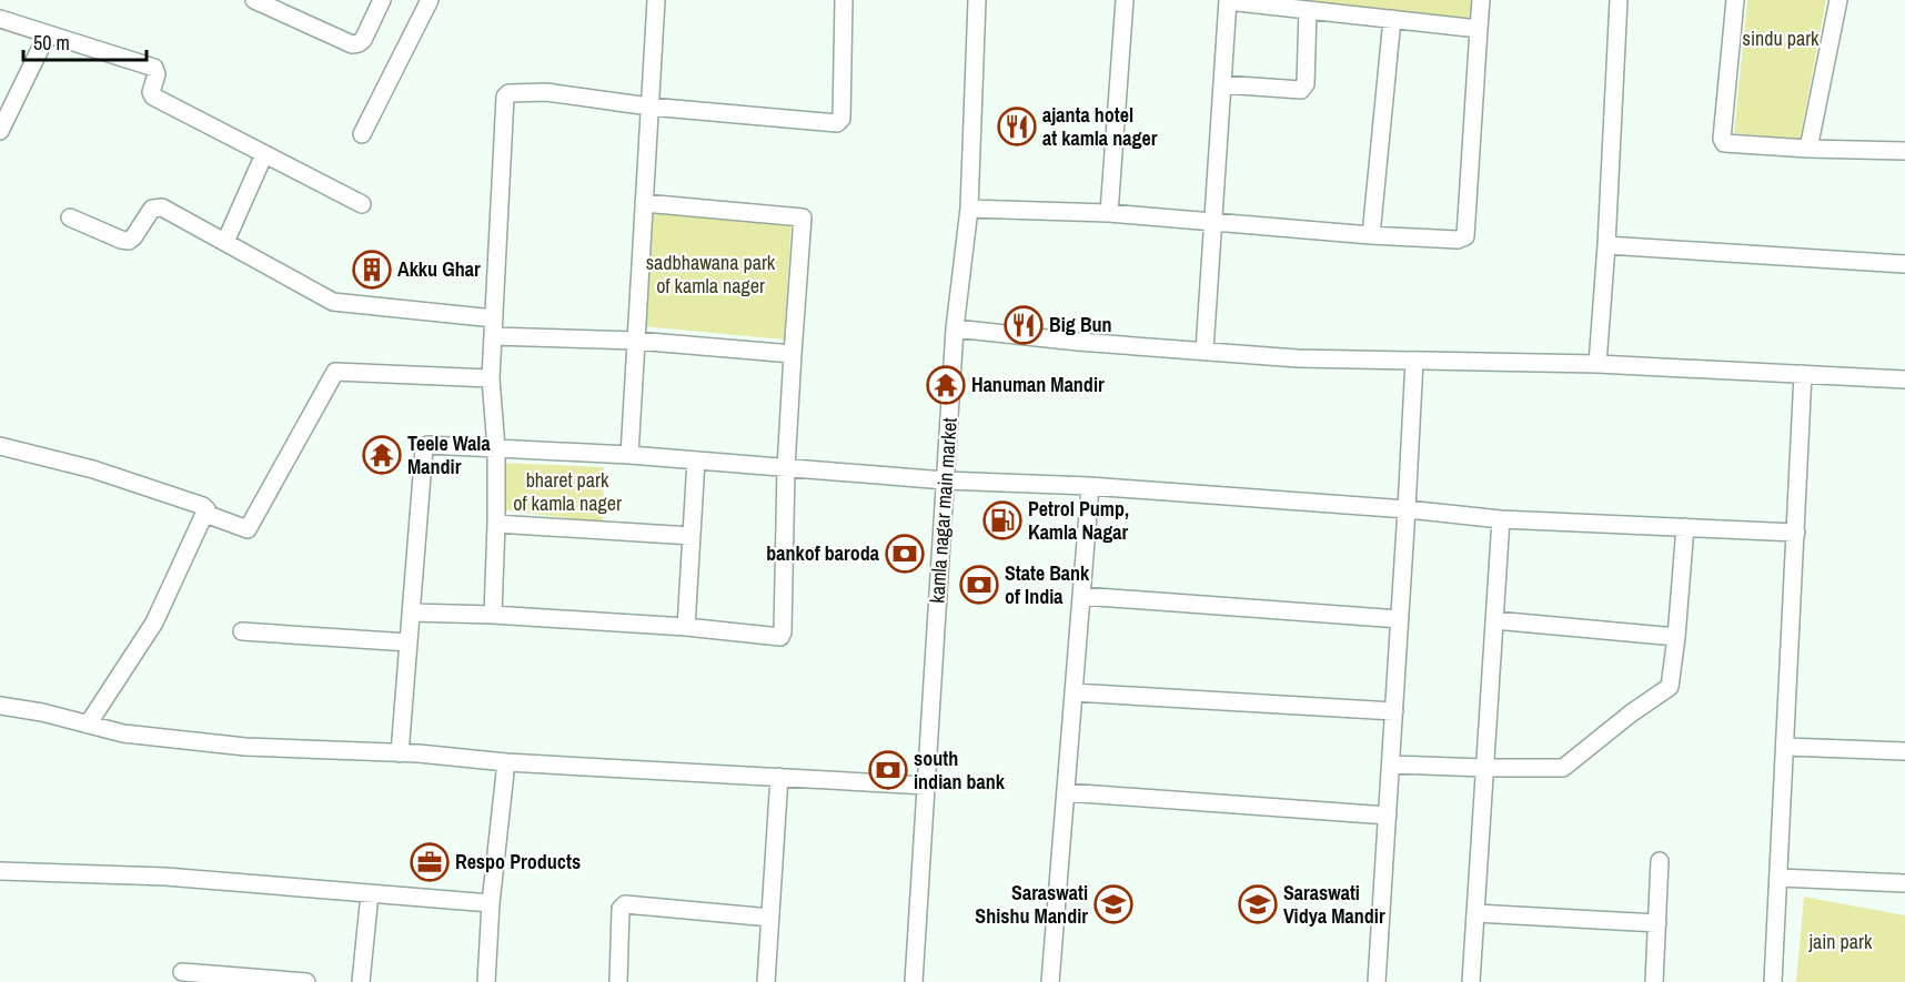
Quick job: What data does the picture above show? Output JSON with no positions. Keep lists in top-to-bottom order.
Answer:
{
  "streets": {
    "street": ["kamla nagar main market"]
  },
  "parks": [
    "sindu park",
    "sadbhawana park of kamla nager",
    "bharet park of kamla nager",
    "jain park"
  ],
  "places": {
    "restaurant": ["ajanta hotel at kamla nager", "Big Bun"],
    "building": ["Akku Ghar"],
    "temple": ["Hanuman Mandir", "Teele Wala Mandir"],
    "fuel station": ["Petrol Pump, Kamla Nagar"],
    "bank": ["bankof baroda", "State Bank of India", "south indian bank"],
    "office": ["Respo Products"],
    "school or university": ["Saraswati Shishu Mandir", "Saraswati Vidya Mandir"]
  },
  "scale_bar": "50 m"
}
